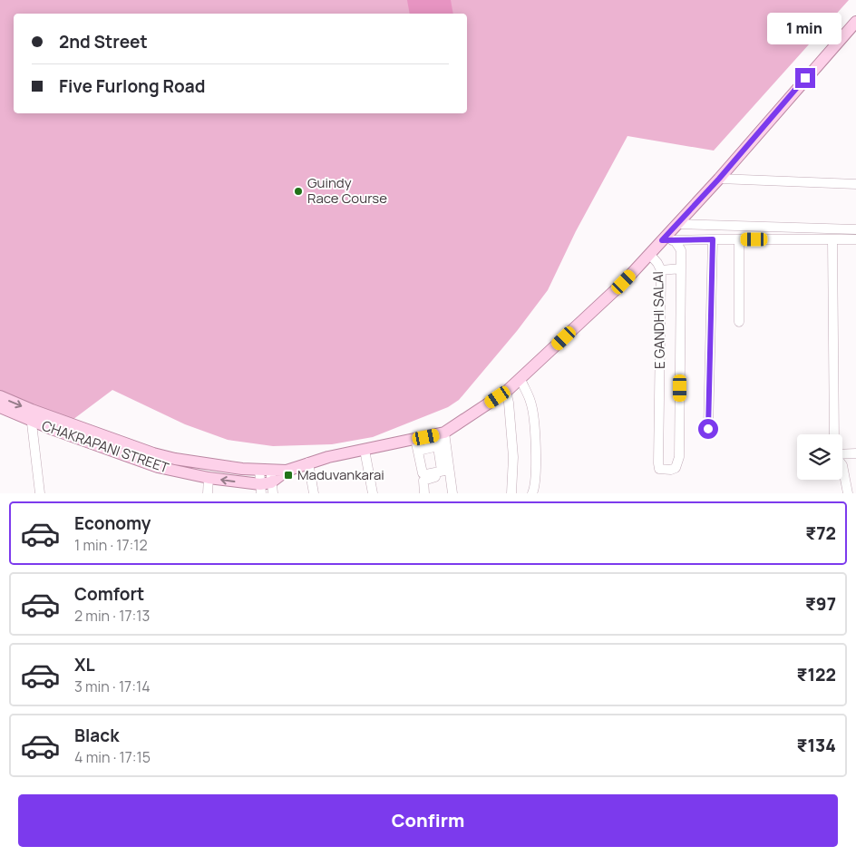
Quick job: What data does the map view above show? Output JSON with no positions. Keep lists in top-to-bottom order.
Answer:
{
  "streets": {
    "main road": ["CHAKRAPANI STREET"],
    "street": ["E GANDHI SALAI"]
  },
  "places": {
    "other": ["Guindy Race Course"],
    "transit": ["Maduvankarai"]
  },
  "page": {
    "bubble": "1 min",
    "banner": ["2nd Street", "Five Furlong Road"],
    "list": [
      {
        "name": "Economy",
        "note": "1 min · 17:12",
        "value": "₹72"
      },
      {
        "name": "Comfort",
        "note": "2 min · 17:13",
        "value": "₹97"
      },
      {
        "name": "XL",
        "note": "3 min · 17:14",
        "value": "₹122"
      },
      {
        "name": "Black",
        "note": "4 min · 17:15",
        "value": "₹134"
      }
    ],
    "buttons": "Confirm"
  }
}
